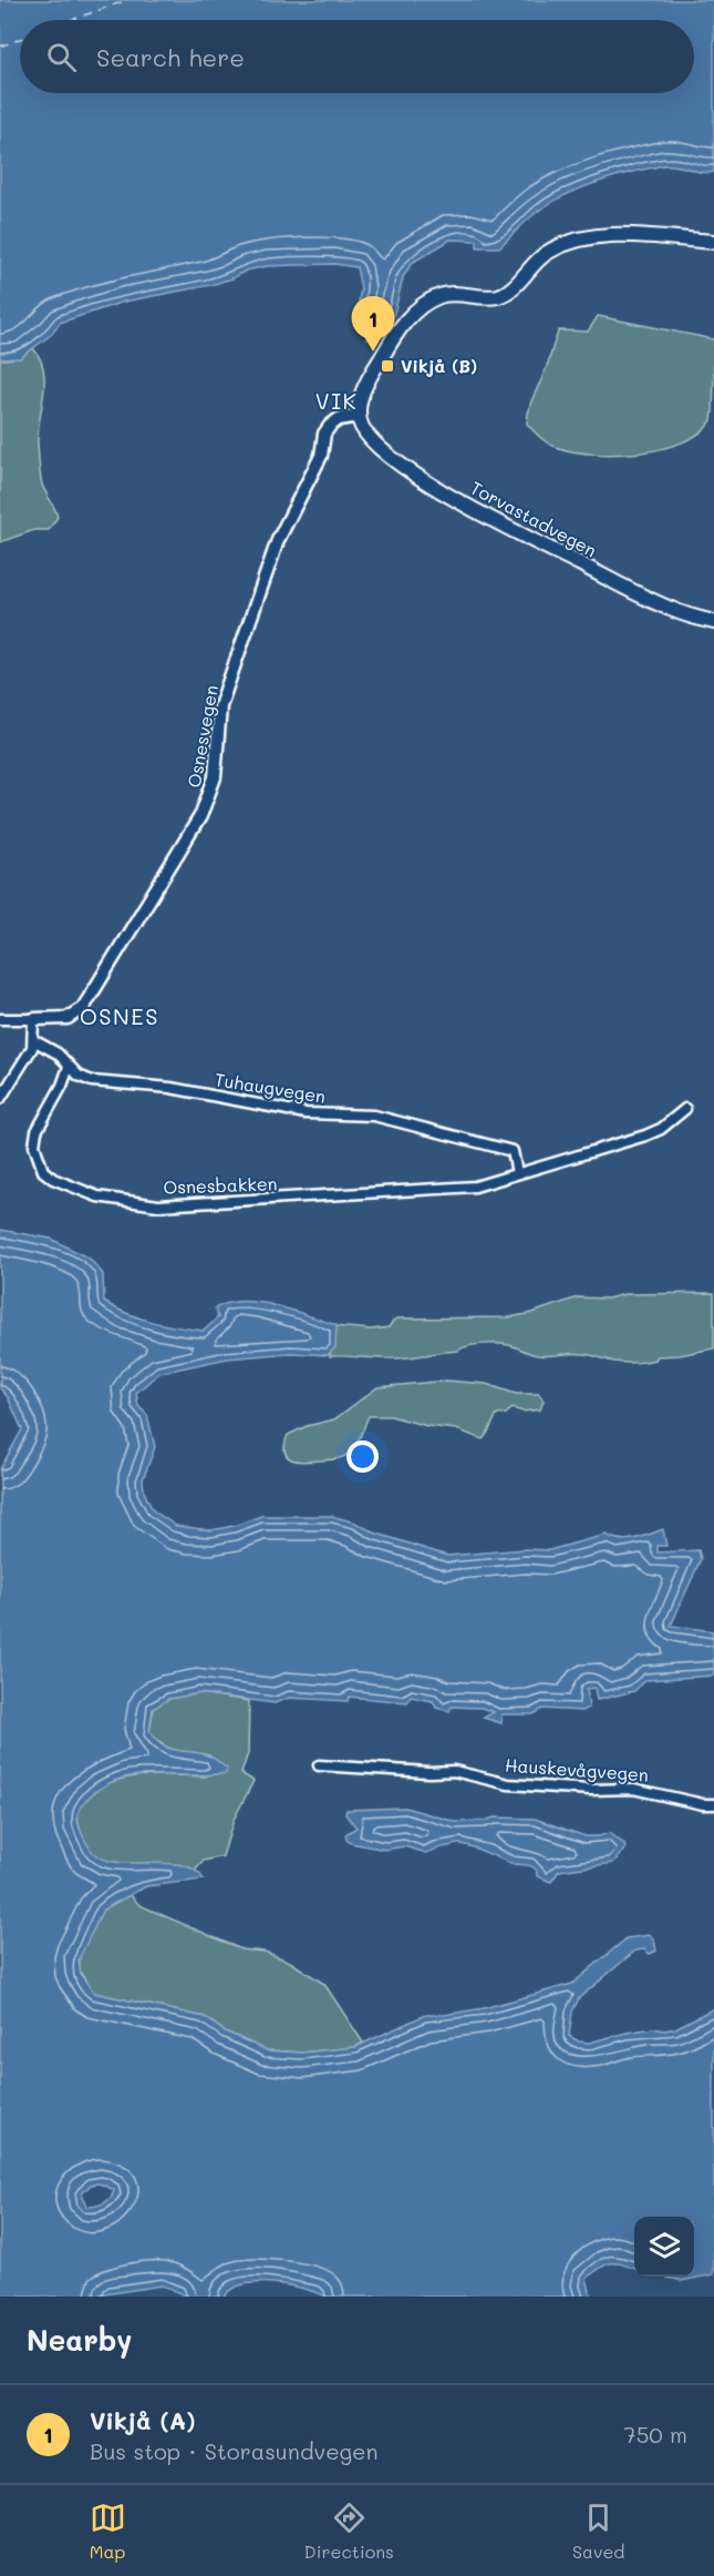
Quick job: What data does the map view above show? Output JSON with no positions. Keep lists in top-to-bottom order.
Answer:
{
  "streets": {
    "main road": ["Torvastadvegen"],
    "street": [
      "Osnesvegen",
      "Tuhaugvegen",
      "Osnesbakken",
      "Hauskevågvegen"
    ]
  },
  "crossings": [
    ["Torvastadvegen", "Osnesvegen"],
    ["Tuhaugvegen", "Osnesbakken"]
  ],
  "districts": ["VIK", "OSNES"],
  "places": {
    "transit": ["Vikjå (B)"]
  },
  "page": {
    "search": "Search here",
    "pins": "1",
    "heading": "Nearby",
    "list": [
      {
        "mark": "1",
        "name": "Vikjå (A)",
        "note": "Bus stop · Storasundvegen",
        "value": "750 m"
      }
    ],
    "nav": ["Map", "Directions", "Saved"]
  }
}
